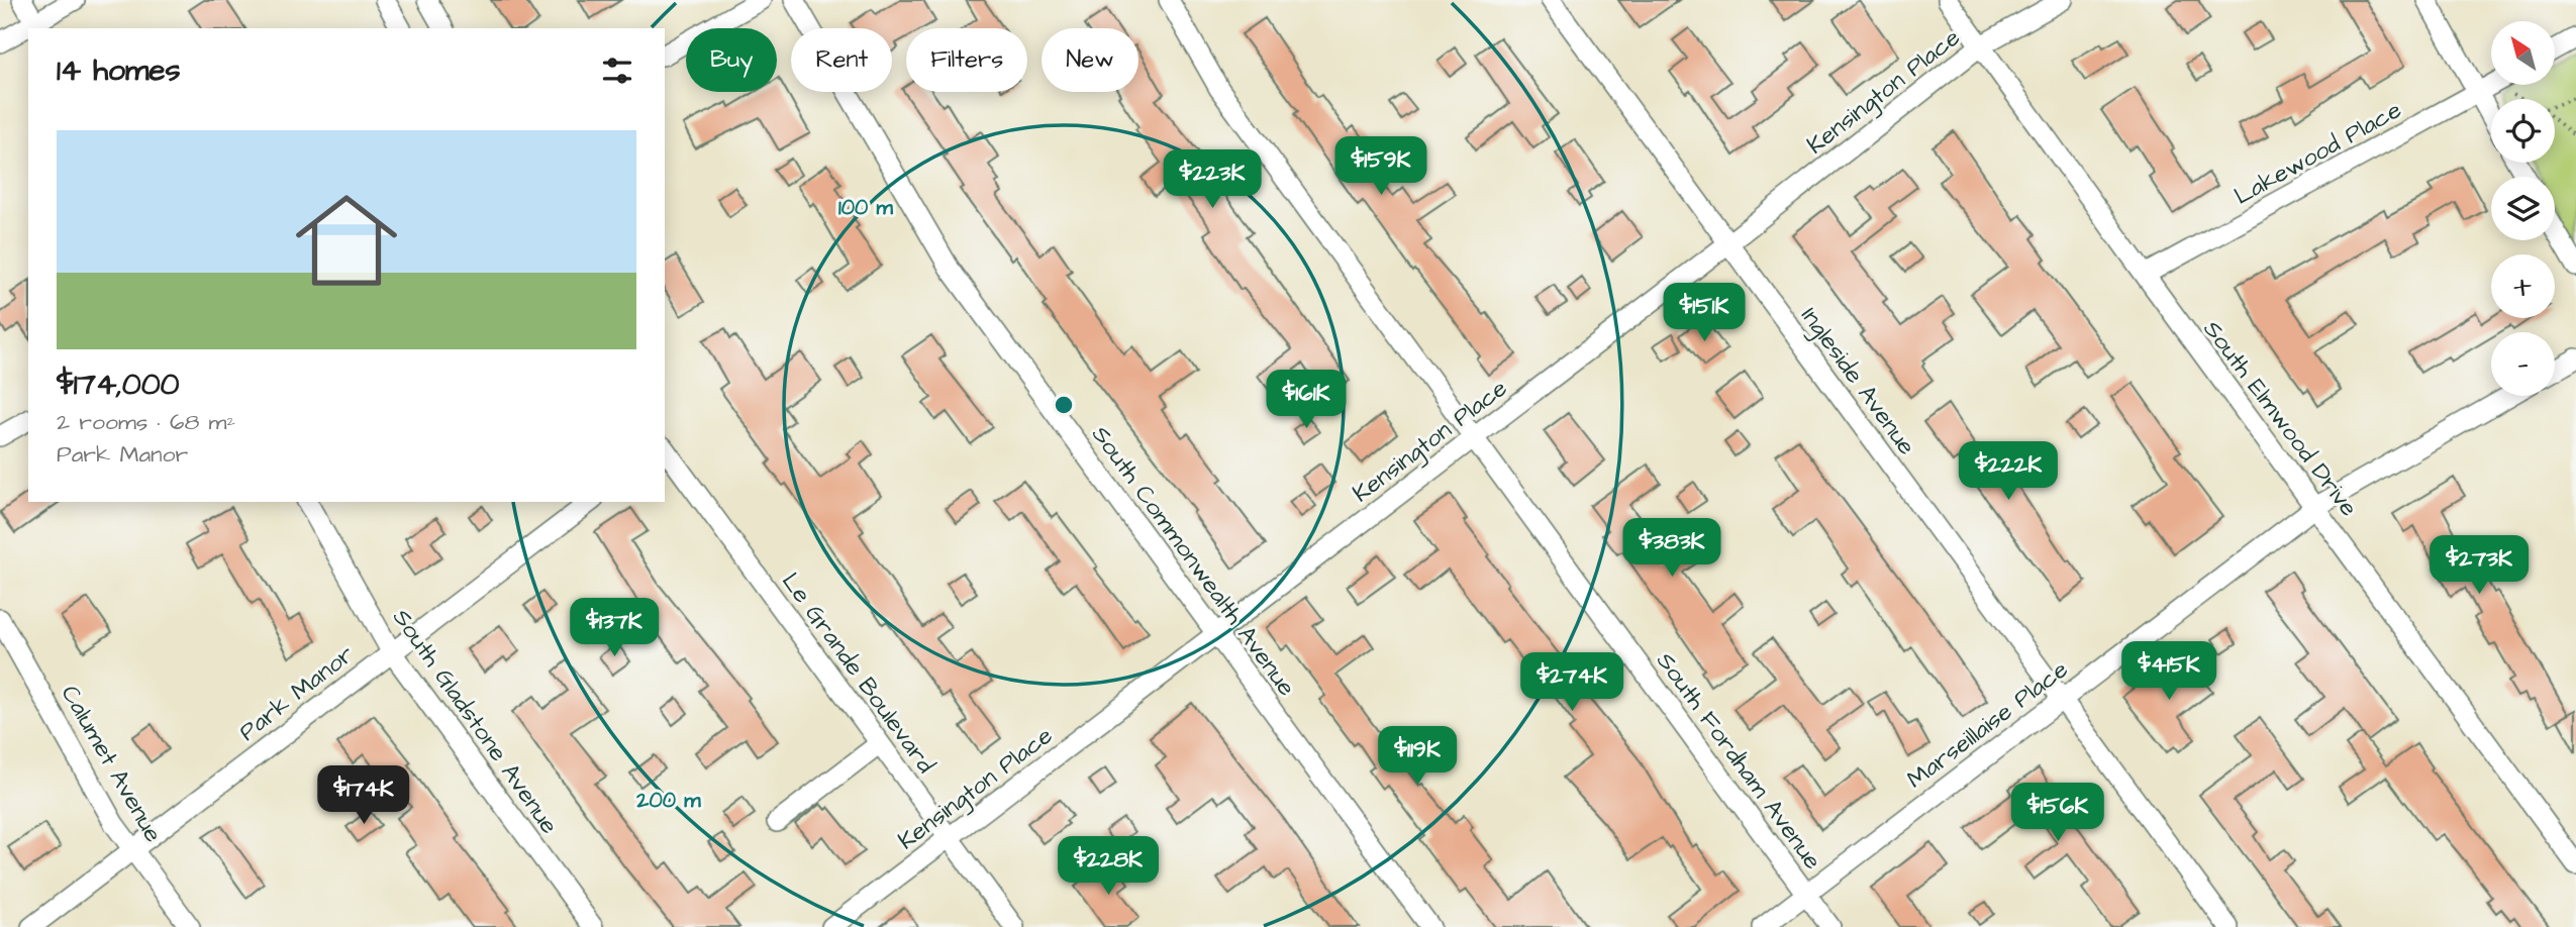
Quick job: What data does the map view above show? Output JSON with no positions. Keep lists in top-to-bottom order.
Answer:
{
  "streets": {
    "street": [
      "Kensington Place",
      "Lakewood Place",
      "Ingleside Avenue",
      "South Elmwood Drive",
      "South Commonwealth Avenue",
      "Le Grande Boulevard",
      "Park Manor",
      "South Gladstone Avenue",
      "Marseillaise Place",
      "South Fordham Avenue",
      "Calumet Avenue"
    ]
  },
  "crossings": [
    ["Kensington Place", "Ingleside Avenue"],
    ["Kensington Place", "South Elmwood Drive"],
    ["Kensington Place", "South Commonwealth Avenue"],
    ["Kensington Place", "Le Grande Boulevard"],
    ["Kensington Place", "South Fordham Avenue"],
    ["Lakewood Place", "South Elmwood Drive"],
    ["Ingleside Avenue", "Marseillaise Place"],
    ["South Elmwood Drive", "Marseillaise Place"],
    ["Park Manor", "South Gladstone Avenue"],
    ["Park Manor", "Calumet Avenue"],
    ["Marseillaise Place", "South Fordham Avenue"]
  ],
  "north": "top left",
  "page": {
    "map_buttons": ["+", "−"],
    "chip": [
      "Buy",
      "Rent",
      "Filters",
      "New"
    ],
    "heading": "14 homes",
    "list": [
      {
        "name": "$174,000",
        "note": "2 rooms · 68 m² · Park Manor"
      }
    ],
    "price": [
      "$159K",
      "$223K",
      "$151K",
      "$161K",
      "$222K",
      "$383K",
      "$273K",
      "$137K",
      "$415K",
      "$274K",
      "$119K",
      "$174K",
      "$156K",
      "$228K"
    ]
  },
  "rings": ["100 m", "200 m"]
}
